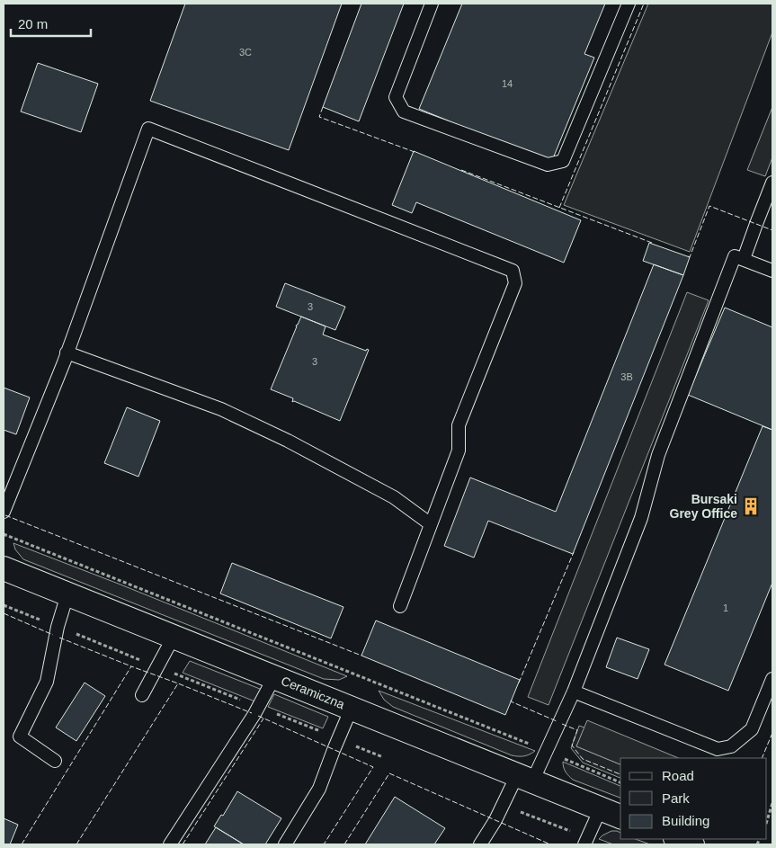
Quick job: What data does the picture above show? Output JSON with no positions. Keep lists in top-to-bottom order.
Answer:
{
  "streets": {
    "street": ["Ceramiczna"]
  },
  "places": {
    "building": ["Bursaki Grey Office"]
  },
  "house_numbers": [
    "3C",
    "14",
    "3",
    "3",
    "3B",
    "1"
  ],
  "legend": ["Road", "Park", "Building"],
  "scale_bar": "20 m"
}
